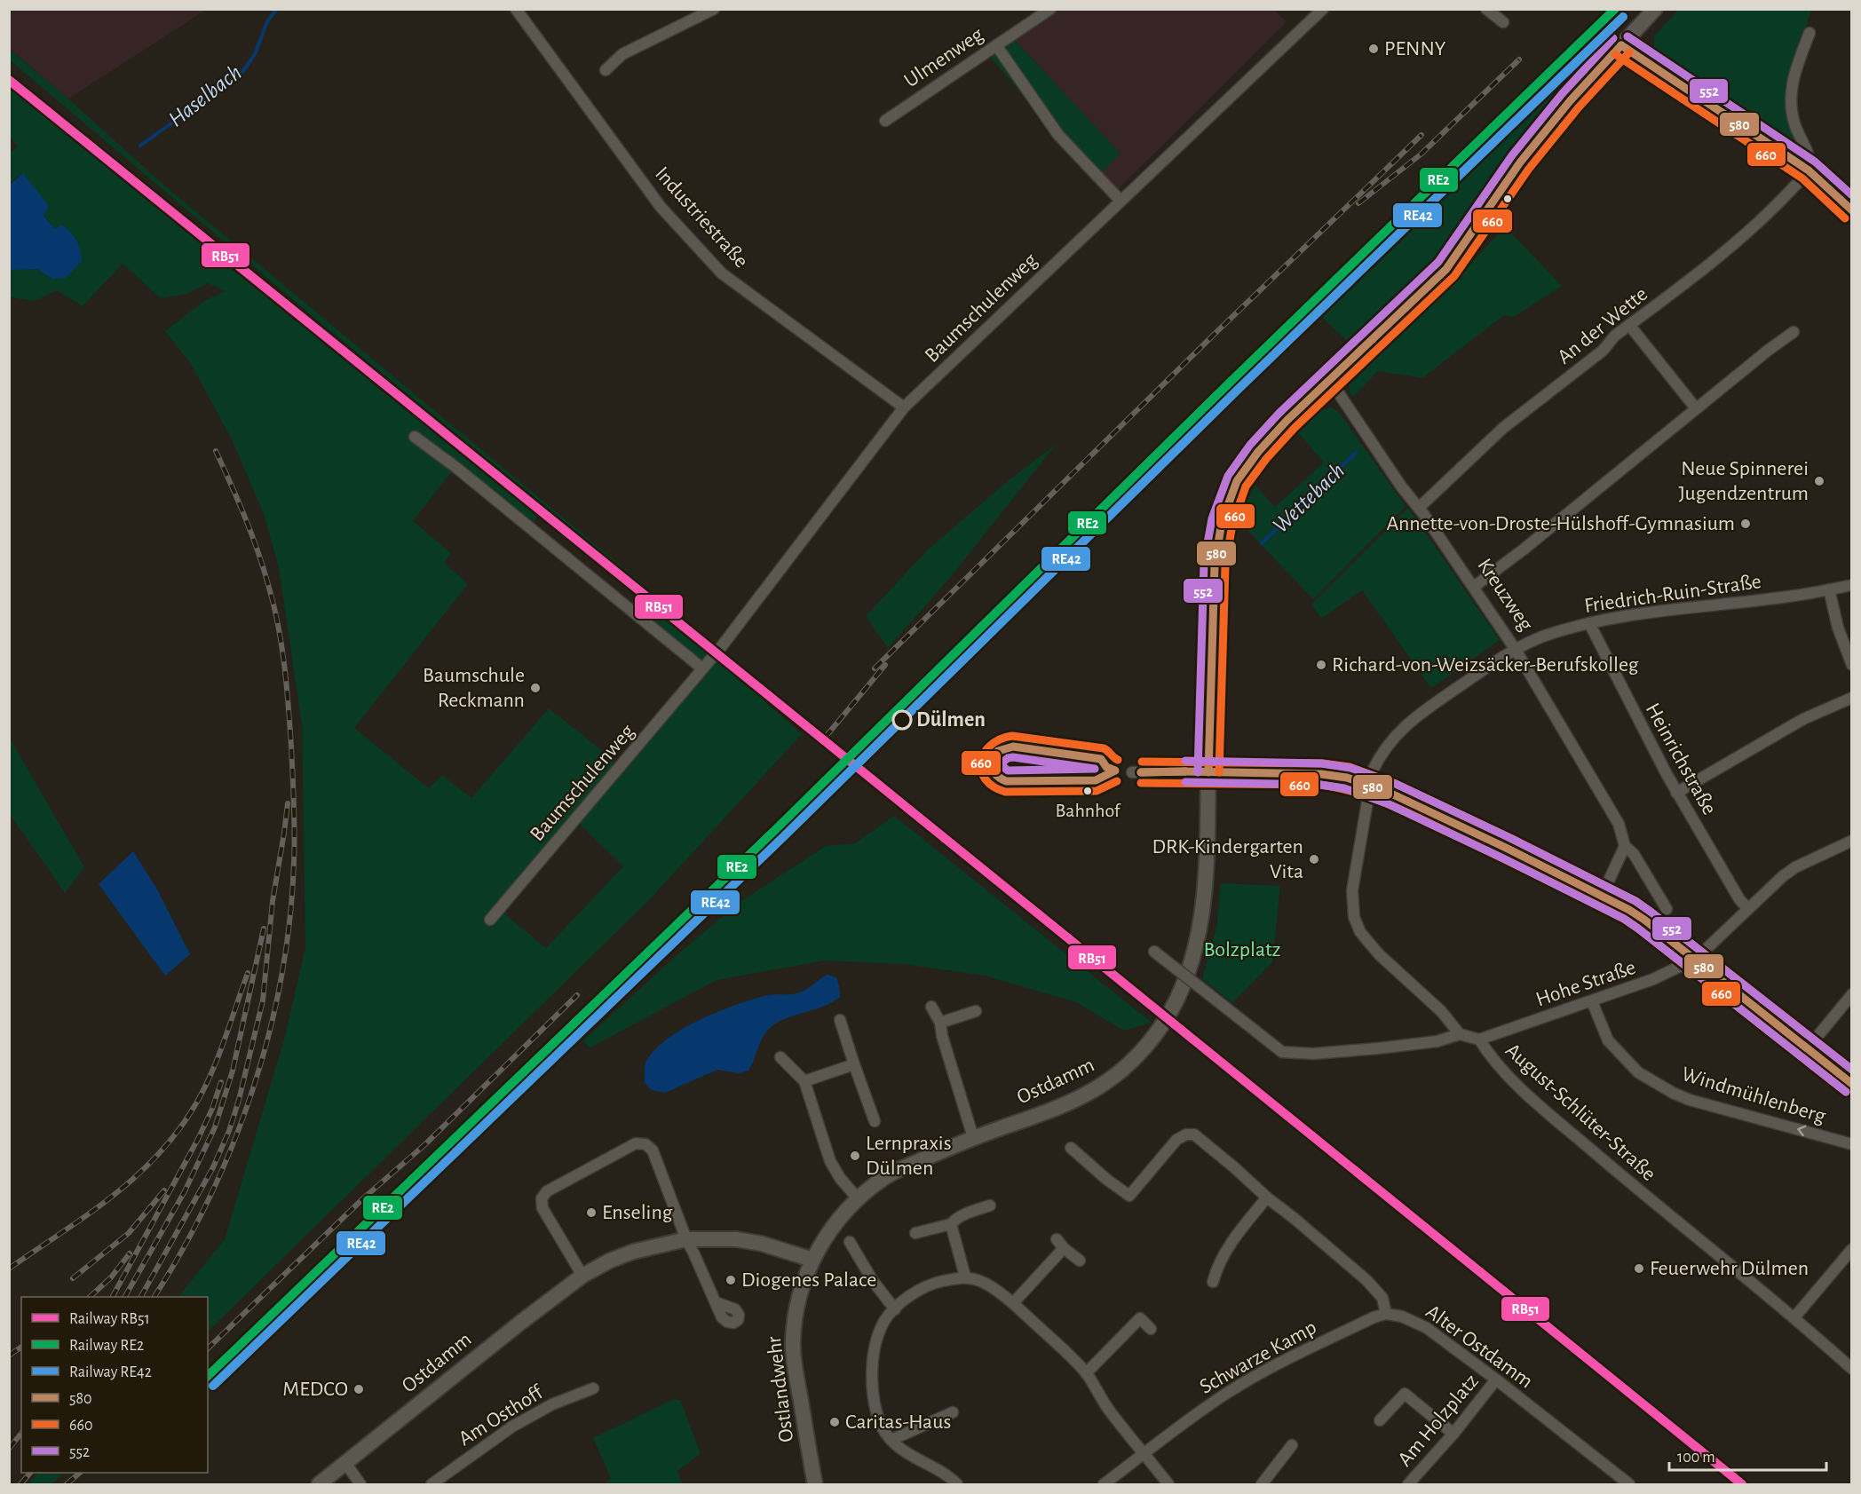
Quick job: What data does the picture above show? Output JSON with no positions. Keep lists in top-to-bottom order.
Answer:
{
  "streets": {
    "street": [
      "Ulmenweg",
      "Industriestraße",
      "Baumschulenweg",
      "An der Wette",
      "Friedrich-Ruin-Straße",
      "Kreuzweg",
      "Heinrichstraße",
      "Hohe Straße",
      "Ostdamm",
      "Windmühlenberg",
      "August-Schlüter-Straße",
      "Alter Ostdamm",
      "Schwarze Kamp",
      "Ostlandwehr",
      "Am Osthoff",
      "Am Holzplatz"
    ]
  },
  "crossings": [
    ["Industriestraße", "Baumschulenweg"],
    ["An der Wette", "Kreuzweg"],
    ["Friedrich-Ruin-Straße", "Kreuzweg"],
    ["Friedrich-Ruin-Straße", "Heinrichstraße"],
    ["Kreuzweg", "Ostdamm"],
    ["Heinrichstraße", "Hohe Straße"],
    ["Hohe Straße", "Windmühlenberg"],
    ["Hohe Straße", "August-Schlüter-Straße"],
    ["Ostdamm", "Ostlandwehr"],
    ["Alter Ostdamm", "Schwarze Kamp"],
    ["Alter Ostdamm", "Am Holzplatz"]
  ],
  "water": ["Haselbach", "Wettebach"],
  "parks": ["Bolzplatz"],
  "places": [
    "PENNY",
    "Neue Spinnerei Jugendzentrum",
    "Annette-von-Droste-Hülshoff-Gymnasium",
    "Richard-von-Weizsäcker-Berufskolleg",
    "Baumschule Reckmann",
    "Dülmen",
    "Bahnhof",
    "DRK-Kindergarten Vita",
    "Lernpraxis Dülmen",
    "Enseling",
    "Feuerwehr Dülmen",
    "Diogenes Palace",
    "MEDCO",
    "Caritas-Haus"
  ],
  "lines": [
    "rail line RE2",
    "rail line RE42",
    "transit line 552",
    "transit line 580",
    "transit line 660",
    "rail line RB51"
  ],
  "legend": [
    "Railway RB51",
    "Railway RE2",
    "Railway RE42",
    "580",
    "660",
    "552"
  ],
  "scale_bar": "100 m"
}
